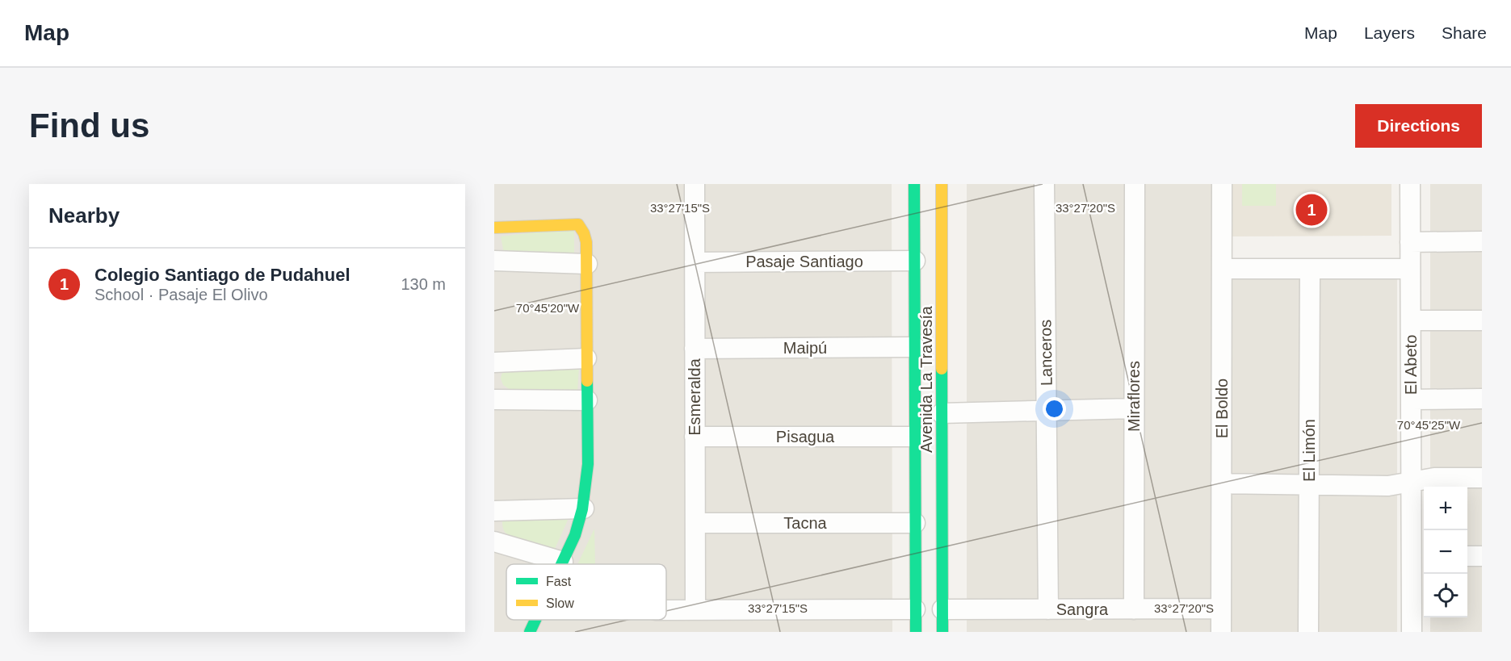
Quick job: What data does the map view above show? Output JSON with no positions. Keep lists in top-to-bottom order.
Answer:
{
  "streets": {
    "street": [
      "Pasaje Santiago",
      "Maipú",
      "Lanceros",
      "El Abeto",
      "Avenida La Travesía",
      "Miraflores",
      "Esmeralda",
      "El Boldo",
      "Pisagua",
      "El Limón",
      "Tacna",
      "Sangra"
    ]
  },
  "crossings": [
    ["Pasaje Santiago", "Avenida La Travesía"],
    ["Pasaje Santiago", "Esmeralda"],
    ["Maipú", "Avenida La Travesía"],
    ["Maipú", "Esmeralda"],
    ["Lanceros", "Sangra"],
    ["Avenida La Travesía", "Pisagua"],
    ["Avenida La Travesía", "Tacna"],
    ["Avenida La Travesía", "Sangra"],
    ["Miraflores", "Sangra"],
    ["Esmeralda", "Pisagua"],
    ["Esmeralda", "Tacna"],
    ["El Boldo", "Sangra"]
  ],
  "legend": ["Fast", "Slow"],
  "page": {
    "header": "Map",
    "nav": ["Map", "Layers", "Share"],
    "buttons": "Directions",
    "title": "Find us",
    "heading": "Nearby",
    "pins": "1",
    "list": [
      {
        "mark": "1",
        "name": "Colegio Santiago de Pudahuel",
        "note": "School · Pasaje El Olivo",
        "value": "130 m"
      }
    ],
    "map_buttons": ["+", "−"]
  },
  "coordinates": [
    "33°27'15\"S",
    "33°27'20\"S",
    "70°45'20\"W",
    "70°45'25\"W"
  ]
}
